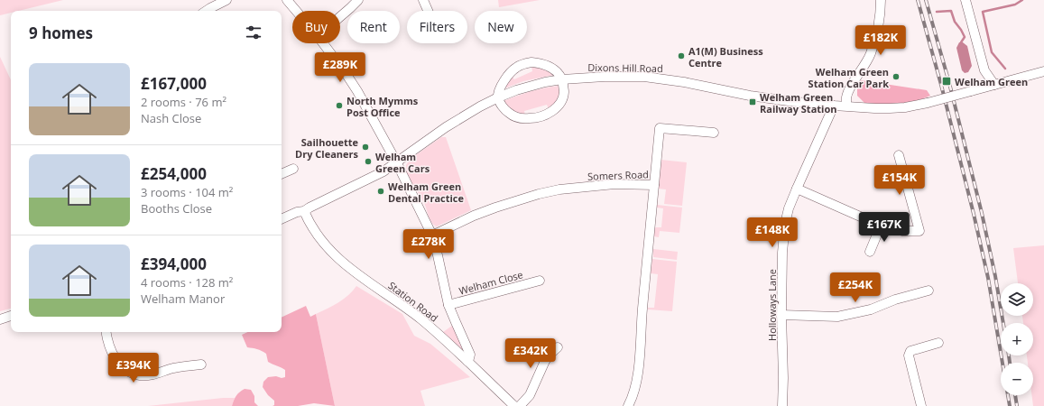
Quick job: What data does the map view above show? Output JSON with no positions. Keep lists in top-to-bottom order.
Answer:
{
  "streets": {
    "street": [
      "Dixons Hill Road",
      "Somers Road",
      "Welham Close",
      "Station Road",
      "Holloways Lane"
    ]
  },
  "crossings": [
    ["Dixons Hill Road", "Station Road"],
    ["Dixons Hill Road", "Holloways Lane"]
  ],
  "places": {
    "other": [
      "A1(M) Business Centre",
      "Welham Green Station Car Park",
      "North Mymms Post Office",
      "Sailhouette Dry Cleaners",
      "Welham Green Cars",
      "Welham Green Dental Practice"
    ],
    "transit": ["Welham Green", "Welham Green Railway Station"]
  },
  "page": {
    "chip": [
      "Buy",
      "Rent",
      "Filters",
      "New"
    ],
    "heading": "9 homes",
    "price": [
      "£182K",
      "£289K",
      "£154K",
      "£167K",
      "£148K",
      "£278K",
      "£254K",
      "£342K",
      "£394K"
    ],
    "list": [
      {
        "name": "£167,000",
        "note": "2 rooms · 76 m² · Nash Close"
      },
      {
        "name": "£254,000",
        "note": "3 rooms · 104 m² · Booths Close"
      },
      {
        "name": "£394,000",
        "note": "4 rooms · 128 m² · Welham Manor"
      }
    ],
    "map_buttons": ["+", "−"]
  }
}
